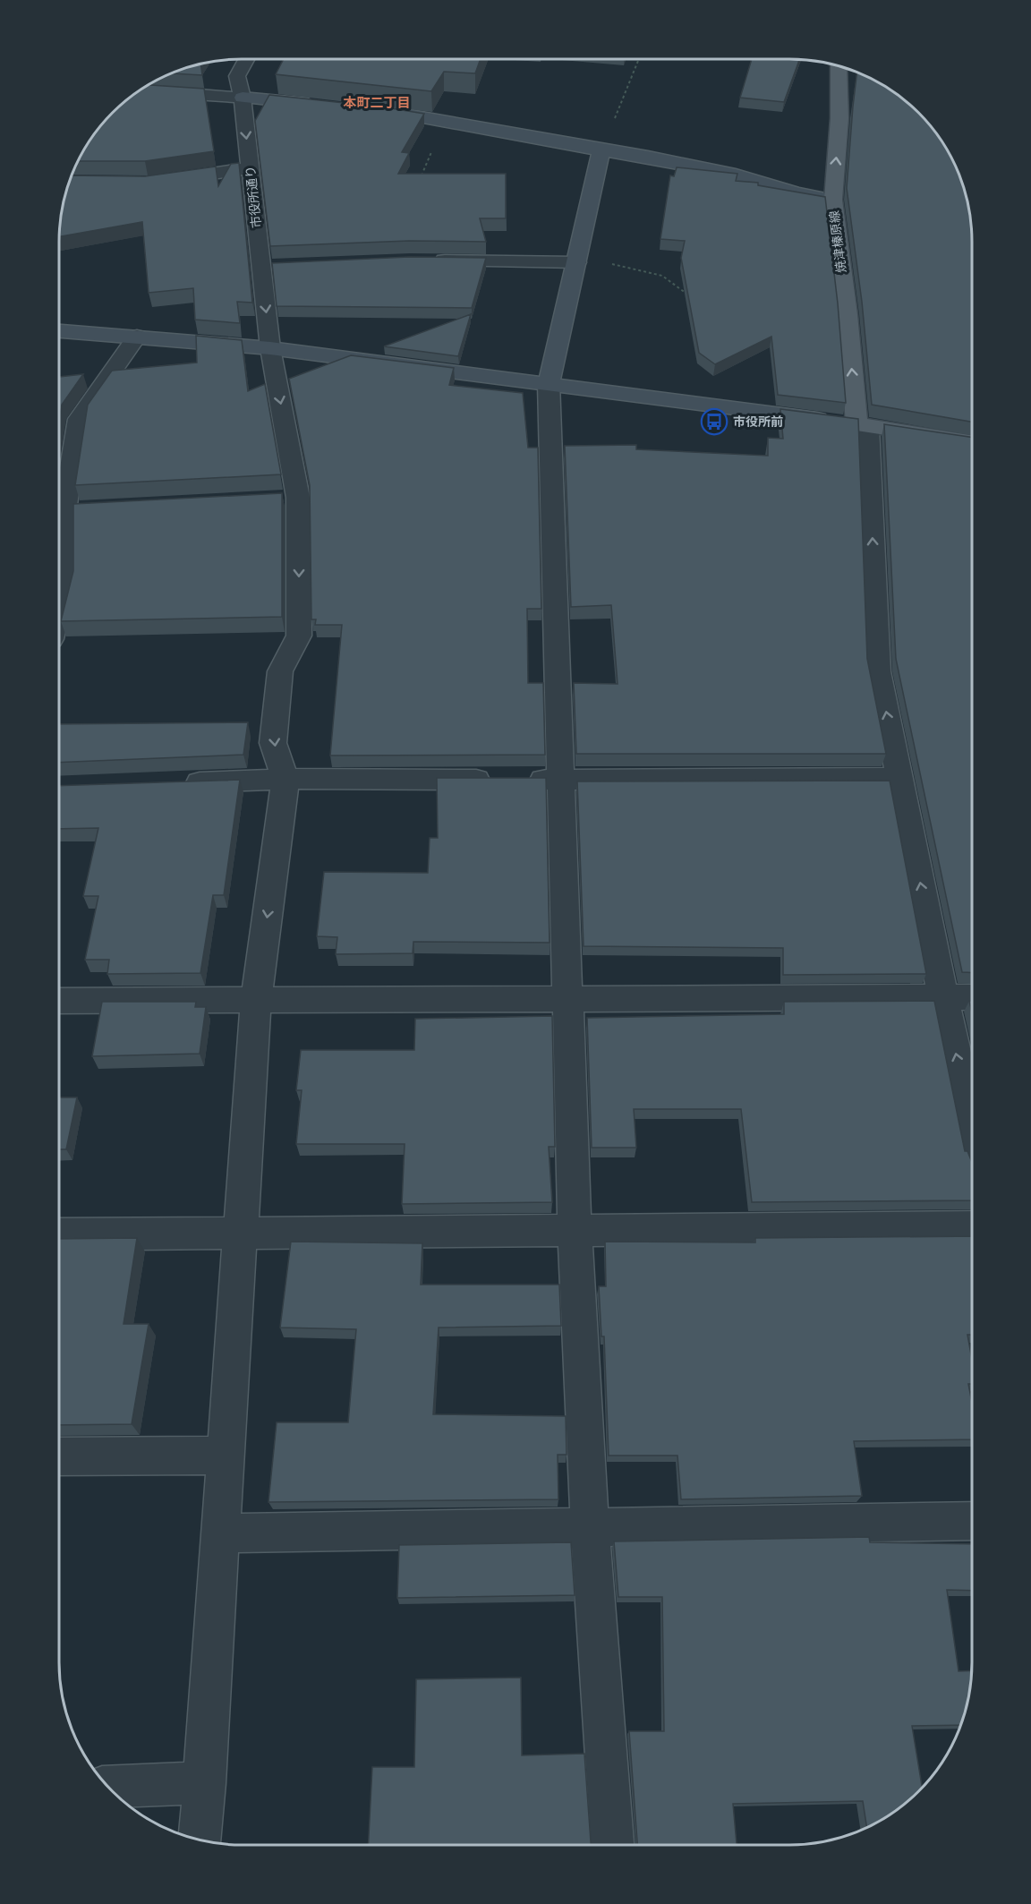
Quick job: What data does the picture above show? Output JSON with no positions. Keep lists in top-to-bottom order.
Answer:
{
  "streets": {
    "main road": ["焼津榛原線"],
    "street": ["市役所通り"]
  },
  "one_way": ["焼津榛原線"],
  "districts": ["本町二丁目"],
  "places": {
    "bus stop": ["市役所前"]
  }
}
